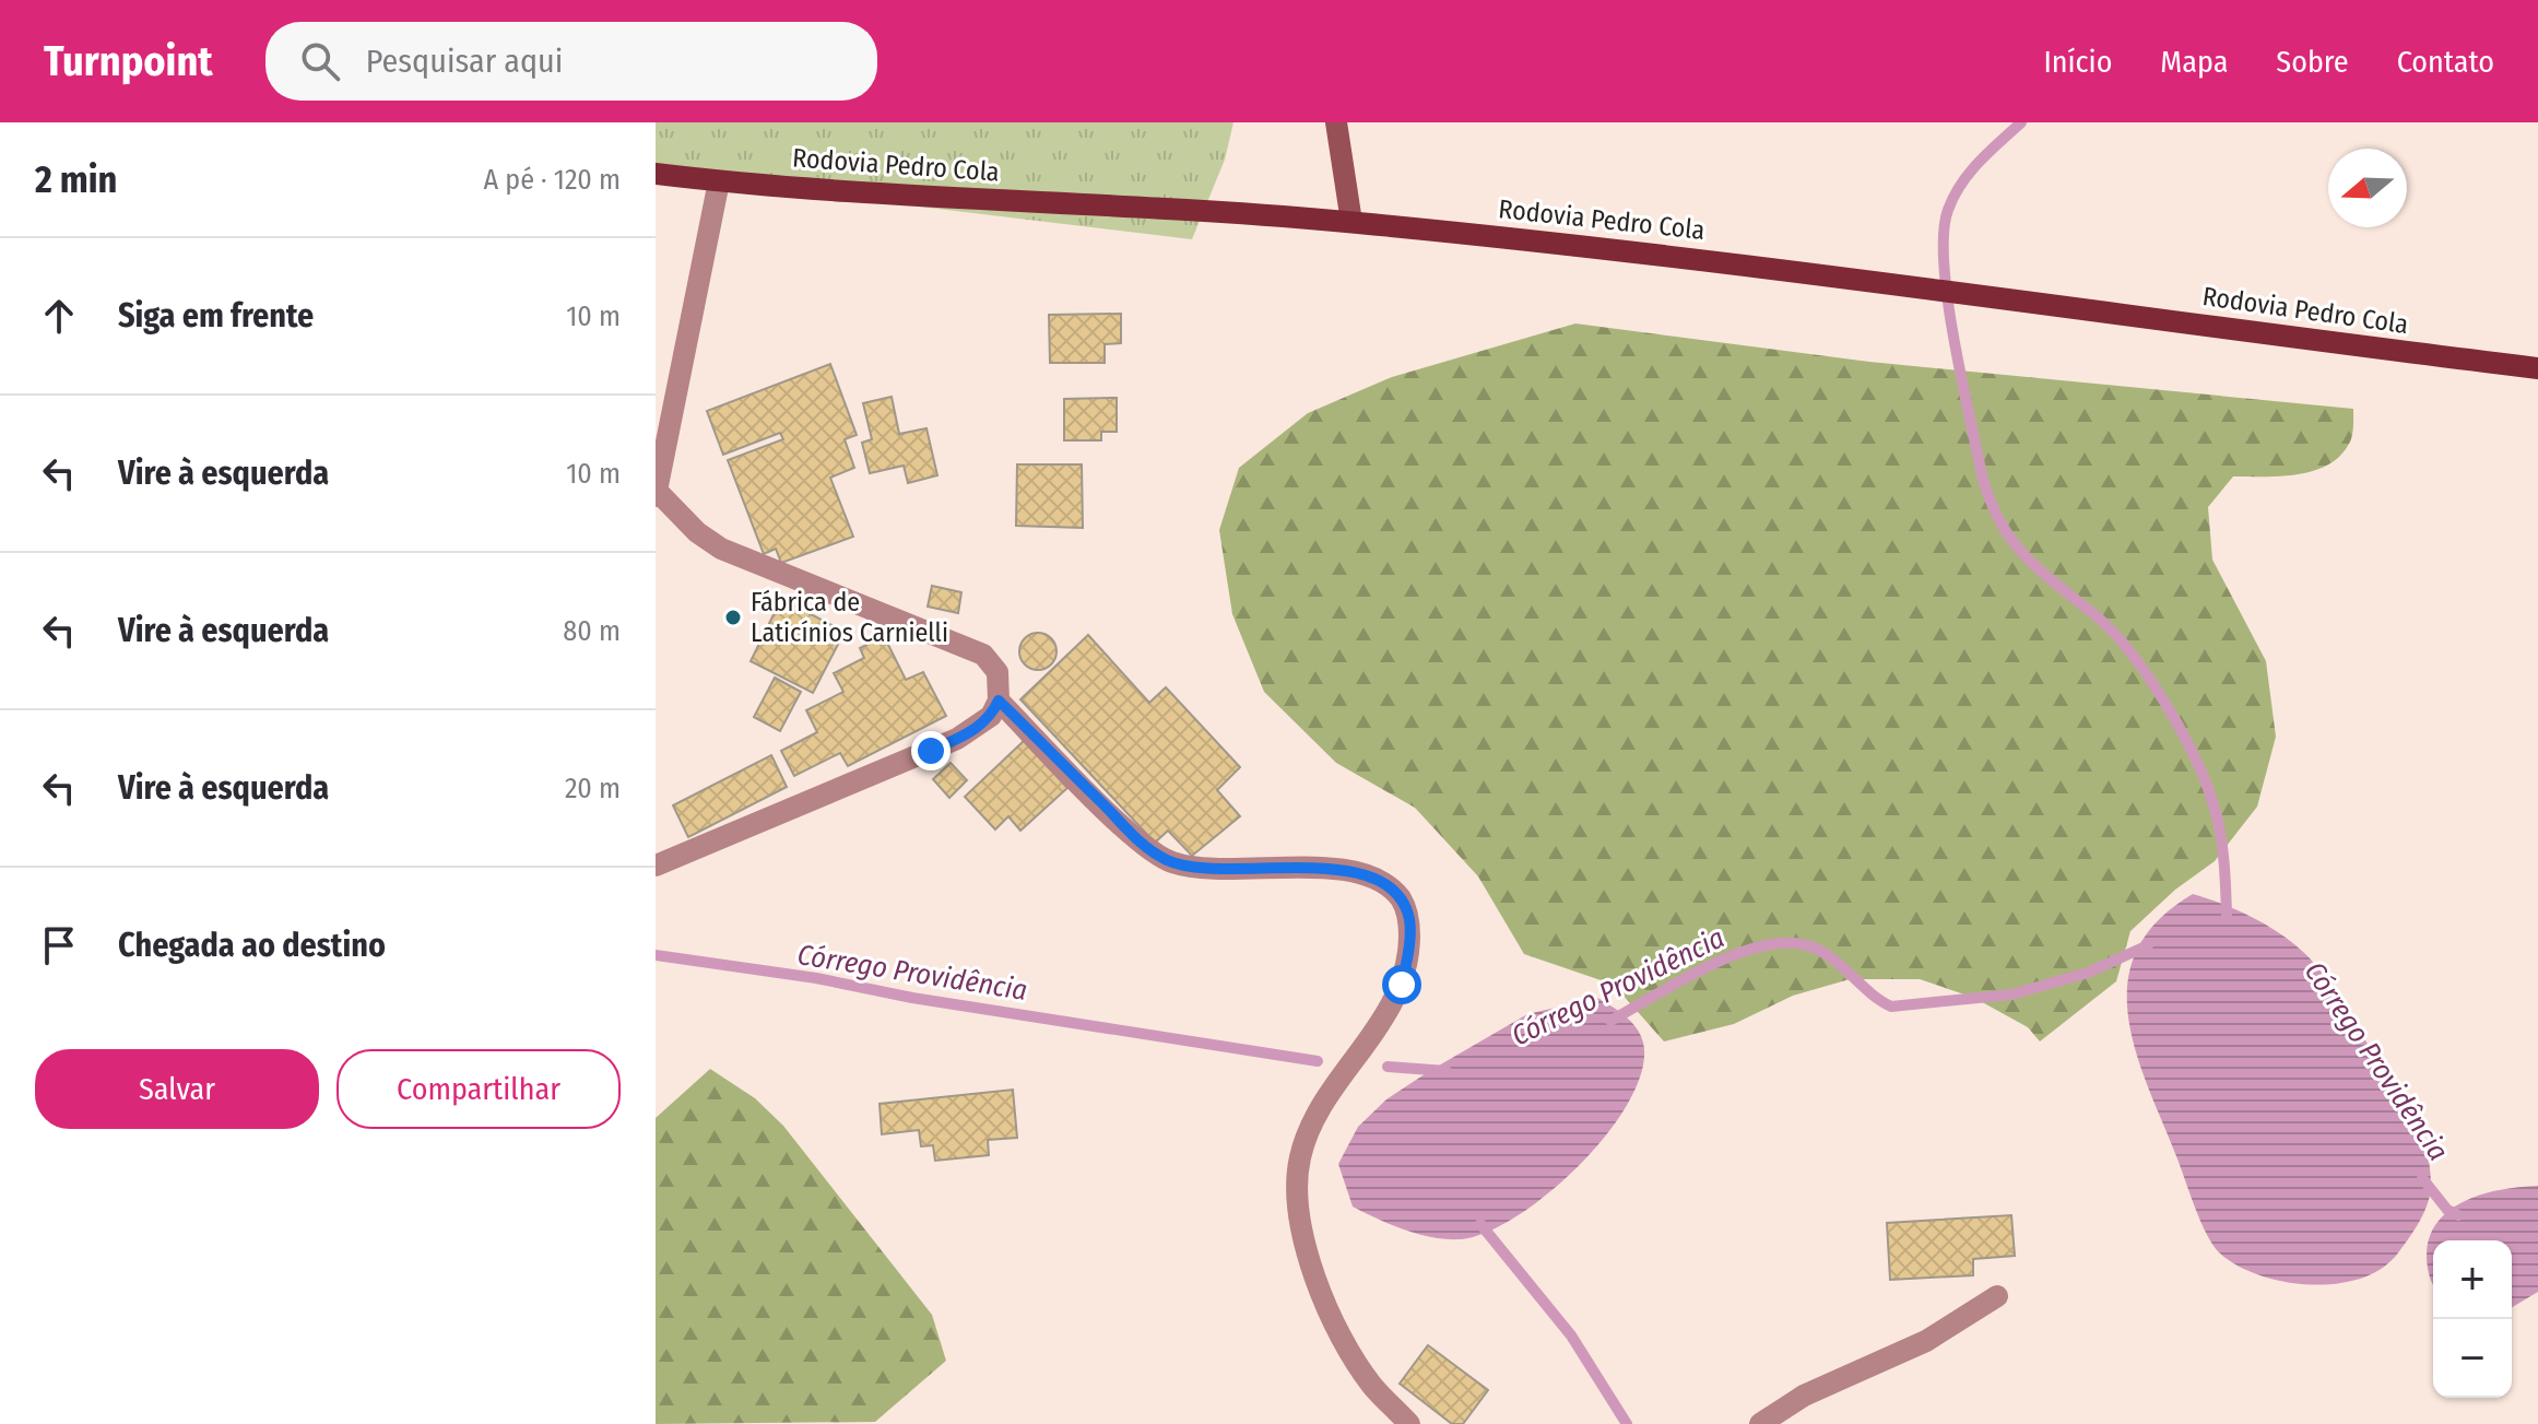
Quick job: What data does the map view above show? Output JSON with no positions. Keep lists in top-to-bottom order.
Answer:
{
  "streets": {
    "main road": ["Rodovia Pedro Cola"]
  },
  "water": ["Córrego Providência"],
  "places": ["Fábrica de Laticínios Carnielli"],
  "north": "left",
  "page": {
    "header": "Turnpoint",
    "search": "Pesquisar aqui",
    "nav": [
      "Início",
      "Mapa",
      "Sobre",
      "Contato"
    ],
    "heading": ["2 min", "A pé · 120 m"],
    "list": [
      ["Siga em frente", "10 m"],
      ["Vire à esquerda", "10 m"],
      ["Vire à esquerda", "80 m"],
      ["Vire à esquerda", "20 m"],
      "Chegada ao destino"
    ],
    "buttons": ["Salvar", "Compartilhar"],
    "map_buttons": ["+", "−"]
  }
}
